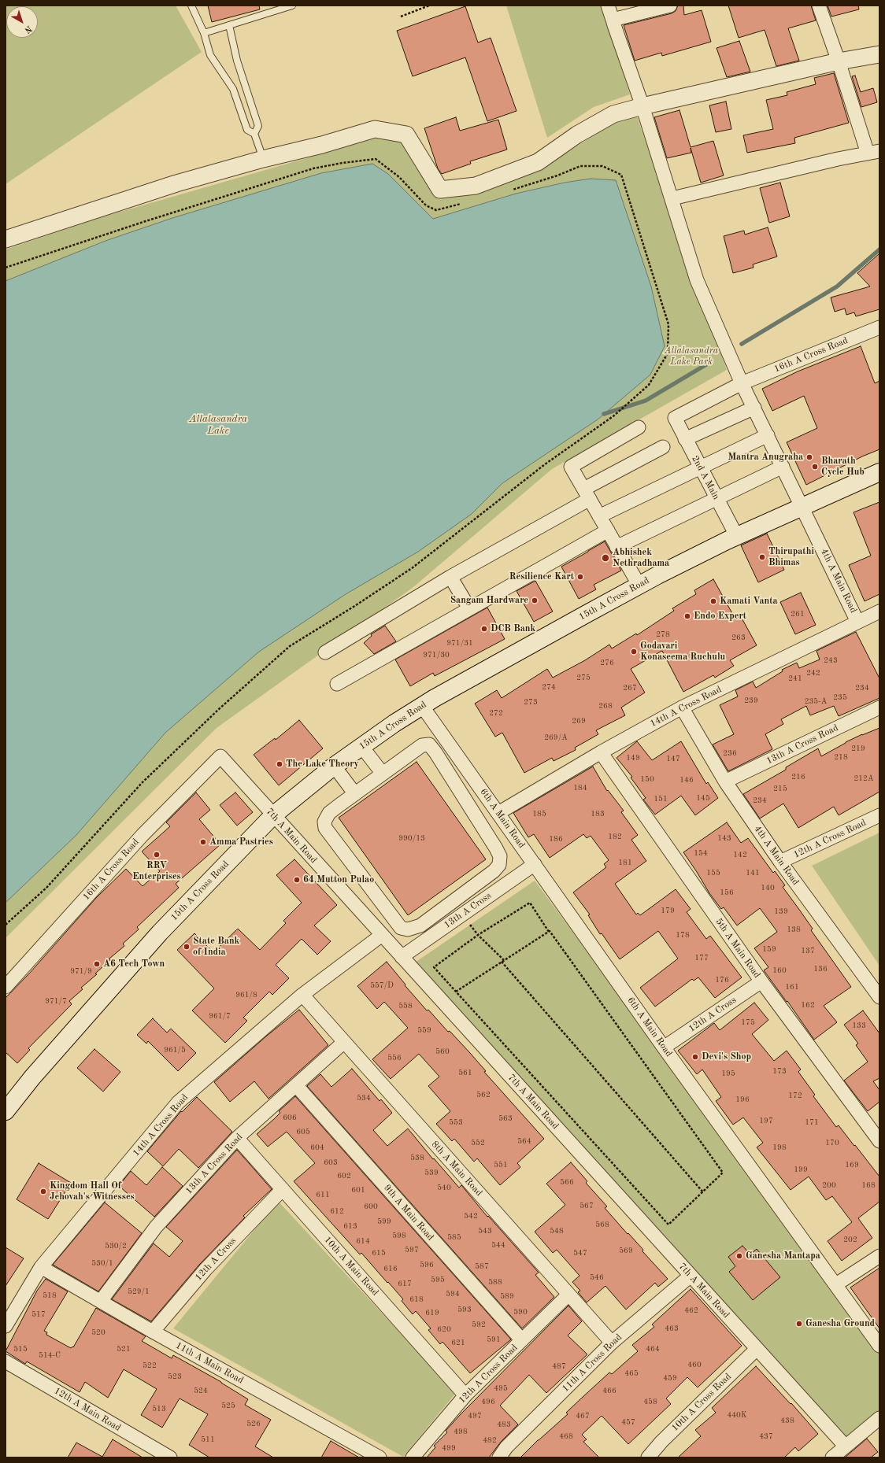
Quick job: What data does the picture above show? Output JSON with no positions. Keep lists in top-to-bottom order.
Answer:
{
  "streets": {
    "main road": ["15th A Cross Road"],
    "street": [
      "16th A Cross Road",
      "2nd A Main",
      "4th A Main Road",
      "14th A Cross Road",
      "13th A Cross Road",
      "6th A Main Road",
      "7th A Main Road",
      "12th A Cross Road",
      "13th A Cross",
      "5th A Main Road",
      "12th A Cross",
      "8th A Main Road",
      "9th A Main Road",
      "10th A Main Road",
      "11th A Main Road",
      "11th A Cross Road",
      "10th A Cross Road",
      "12th A Main Road"
    ]
  },
  "crossings": [
    ["16th A Cross Road", "2nd A Main"],
    ["16th A Cross Road", "4th A Main Road"],
    ["16th A Cross Road", "7th A Main Road"],
    ["2nd A Main", "15th A Cross Road"],
    ["4th A Main Road", "15th A Cross Road"],
    ["4th A Main Road", "14th A Cross Road"],
    ["4th A Main Road", "13th A Cross Road"],
    ["4th A Main Road", "12th A Cross Road"],
    ["15th A Cross Road", "6th A Main Road"],
    ["15th A Cross Road", "7th A Main Road"],
    ["14th A Cross Road", "6th A Main Road"],
    ["14th A Cross Road", "7th A Main Road"],
    ["14th A Cross Road", "5th A Main Road"],
    ["14th A Cross Road", "8th A Main Road"],
    ["14th A Cross Road", "11th A Main Road"],
    ["13th A Cross Road", "8th A Main Road"],
    ["13th A Cross Road", "9th A Main Road"],
    ["13th A Cross Road", "10th A Main Road"],
    ["13th A Cross Road", "11th A Main Road"],
    ["6th A Main Road", "13th A Cross"],
    ["6th A Main Road", "12th A Cross"],
    ["7th A Main Road", "13th A Cross"],
    ["7th A Main Road", "11th A Cross Road"],
    ["7th A Main Road", "10th A Cross Road"],
    ["12th A Cross Road", "8th A Main Road"],
    ["12th A Cross Road", "9th A Main Road"],
    ["12th A Cross Road", "10th A Main Road"],
    ["5th A Main Road", "12th A Cross"],
    ["12th A Cross", "10th A Main Road"],
    ["12th A Cross", "11th A Main Road"],
    ["8th A Main Road", "11th A Cross Road"]
  ],
  "water": ["Allalasandra Lake"],
  "parks": ["Allalasandra Lake Park"],
  "places": [
    "Mantra Anugraha",
    "Bharath Cycle Hub",
    "Thirupathi Bhimas",
    "Abhishek Nethradhama",
    "Resilience Kart",
    "Sangam Hardware",
    "Kamati Vanta",
    "Endo Expert",
    "DCB Bank",
    "Godavari Konaseema Ruchulu",
    "The Lake Theory",
    "Amma Pastries",
    "RRV Enterprises",
    "64 Mutton Pulao",
    "State Bank of India",
    "A6 Tech Town",
    "Devi's Shop",
    "Kingdom Hall Of Jehovah's Witnesses",
    "Ganesha Mantapa",
    "Ganesha Ground"
  ],
  "house_numbers": [
    "261",
    "278",
    "263",
    "971/31",
    "971/30",
    "243",
    "276",
    "242",
    "275",
    "241",
    "274",
    "267",
    "234",
    "235",
    "239",
    "235-A",
    "273",
    "268",
    "272",
    "269",
    "269/A",
    "219",
    "236",
    "218",
    "149",
    "147",
    "216",
    "212A",
    "150",
    "146",
    "184",
    "215",
    "145",
    "151",
    "234",
    "185",
    "183",
    "182",
    "990/13",
    "143",
    "186",
    "154",
    "142",
    "181",
    "155",
    "141",
    "140",
    "156",
    "179",
    "139",
    "138",
    "178",
    "159",
    "137",
    "177",
    "136",
    "160",
    "971/9",
    "176",
    "557/D",
    "161",
    "961/8",
    "971/7",
    "162",
    "558",
    "961/7",
    "175",
    "133",
    "559",
    "961/5",
    "560",
    "556",
    "173",
    "561",
    "195",
    "562",
    "172",
    "534",
    "196",
    "606",
    "563",
    "197",
    "553",
    "171",
    "605",
    "564",
    "552",
    "170",
    "604",
    "198",
    "538",
    "603",
    "551",
    "169",
    "199",
    "539",
    "602",
    "566",
    "200",
    "168",
    "540",
    "601",
    "611",
    "567",
    "600",
    "612",
    "542",
    "599",
    "568",
    "613",
    "543",
    "548",
    "598",
    "585",
    "202",
    "614",
    "544",
    "530/2",
    "597",
    "569",
    "615",
    "547",
    "530/1",
    "596",
    "587",
    "616",
    "546",
    "595",
    "588",
    "617",
    "529/1",
    "594",
    "518",
    "589",
    "618",
    "593",
    "462",
    "590",
    "619",
    "517",
    "592",
    "463",
    "620",
    "520",
    "591",
    "621",
    "515",
    "521",
    "464",
    "514-C",
    "460",
    "522",
    "487",
    "465",
    "523",
    "459",
    "495",
    "524",
    "466",
    "496",
    "458",
    "525",
    "513",
    "440K",
    "497",
    "467",
    "438",
    "457",
    "526",
    "483",
    "498",
    "468",
    "437",
    "511",
    "482",
    "499"
  ],
  "north": "bottom right"
}
